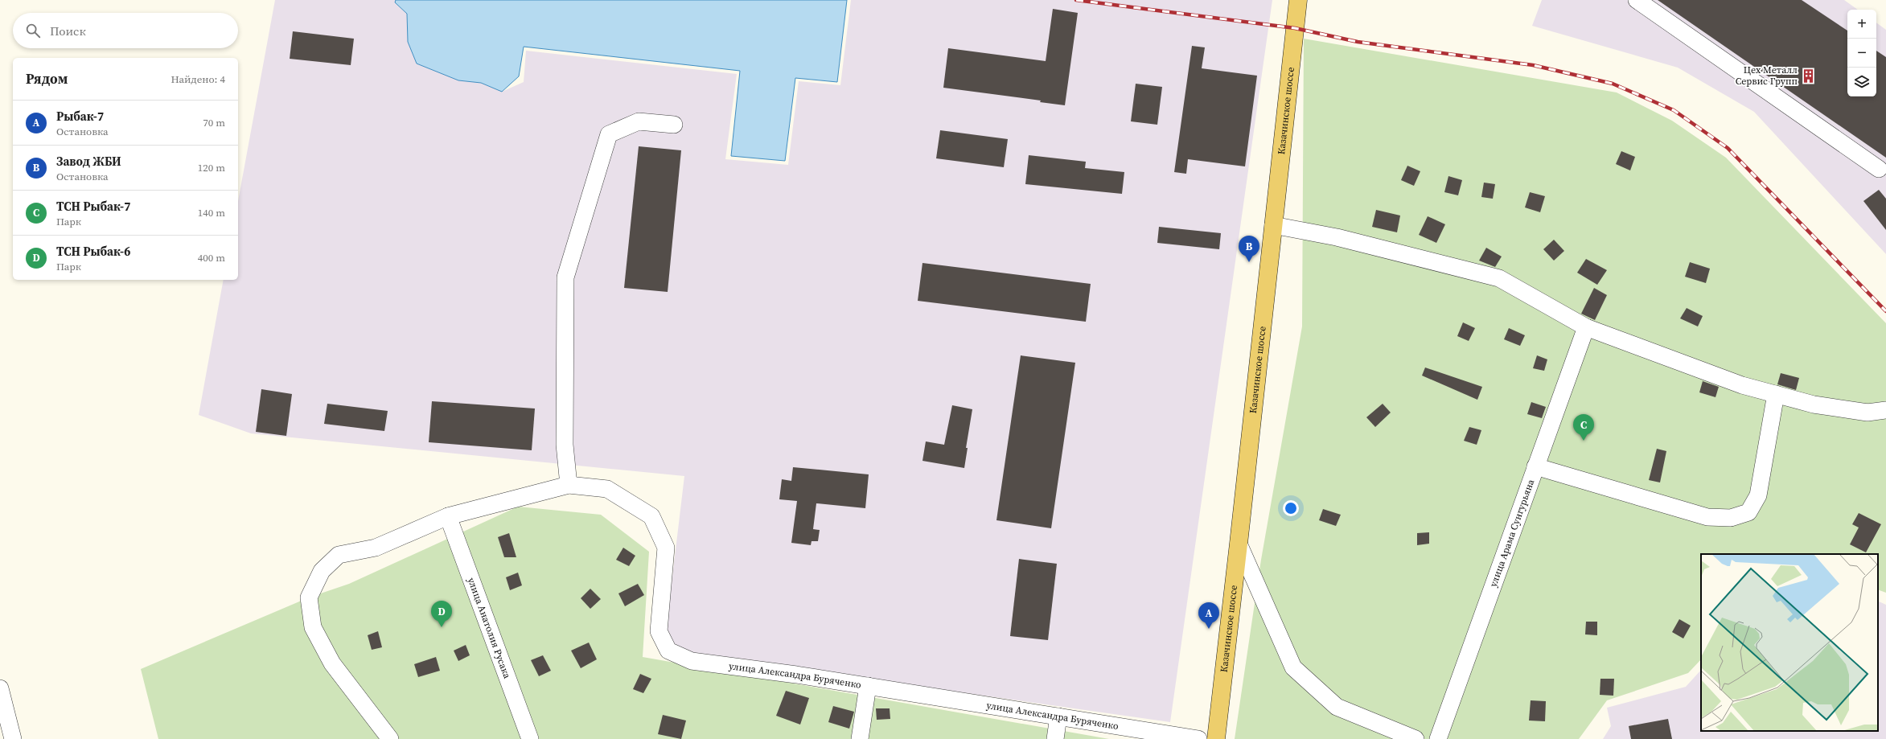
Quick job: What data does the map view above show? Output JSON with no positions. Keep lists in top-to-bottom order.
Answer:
{
  "streets": {
    "main road": ["Казачинское шоссе"],
    "street": ["улица Арама Сунгурьяна", "улица Анатолия Русака", "улица Александра Буряченко"]
  },
  "crossings": [
    ["улица Анатолия Русака", "улица Александра Буряченко"]
  ],
  "places": {
    "building": ["Цех Металл Сервис Групп"]
  },
  "page": {
    "map_buttons": ["+", "−"],
    "search": "Поиск",
    "heading": ["Рядом", "Найдено: 4"],
    "list": [
      {
        "mark": "A",
        "name": "Рыбак-7",
        "note": "Остановка",
        "value": "70 m"
      },
      {
        "mark": "B",
        "name": "Завод ЖБИ",
        "note": "Остановка",
        "value": "120 m"
      },
      {
        "mark": "C",
        "name": "ТСН Рыбак-7",
        "note": "Парк",
        "value": "140 m"
      },
      {
        "mark": "D",
        "name": "ТСН Рыбак-6",
        "note": "Парк",
        "value": "400 m"
      }
    ],
    "pins": [
      "B",
      "C",
      "D",
      "A"
    ]
  }
}
